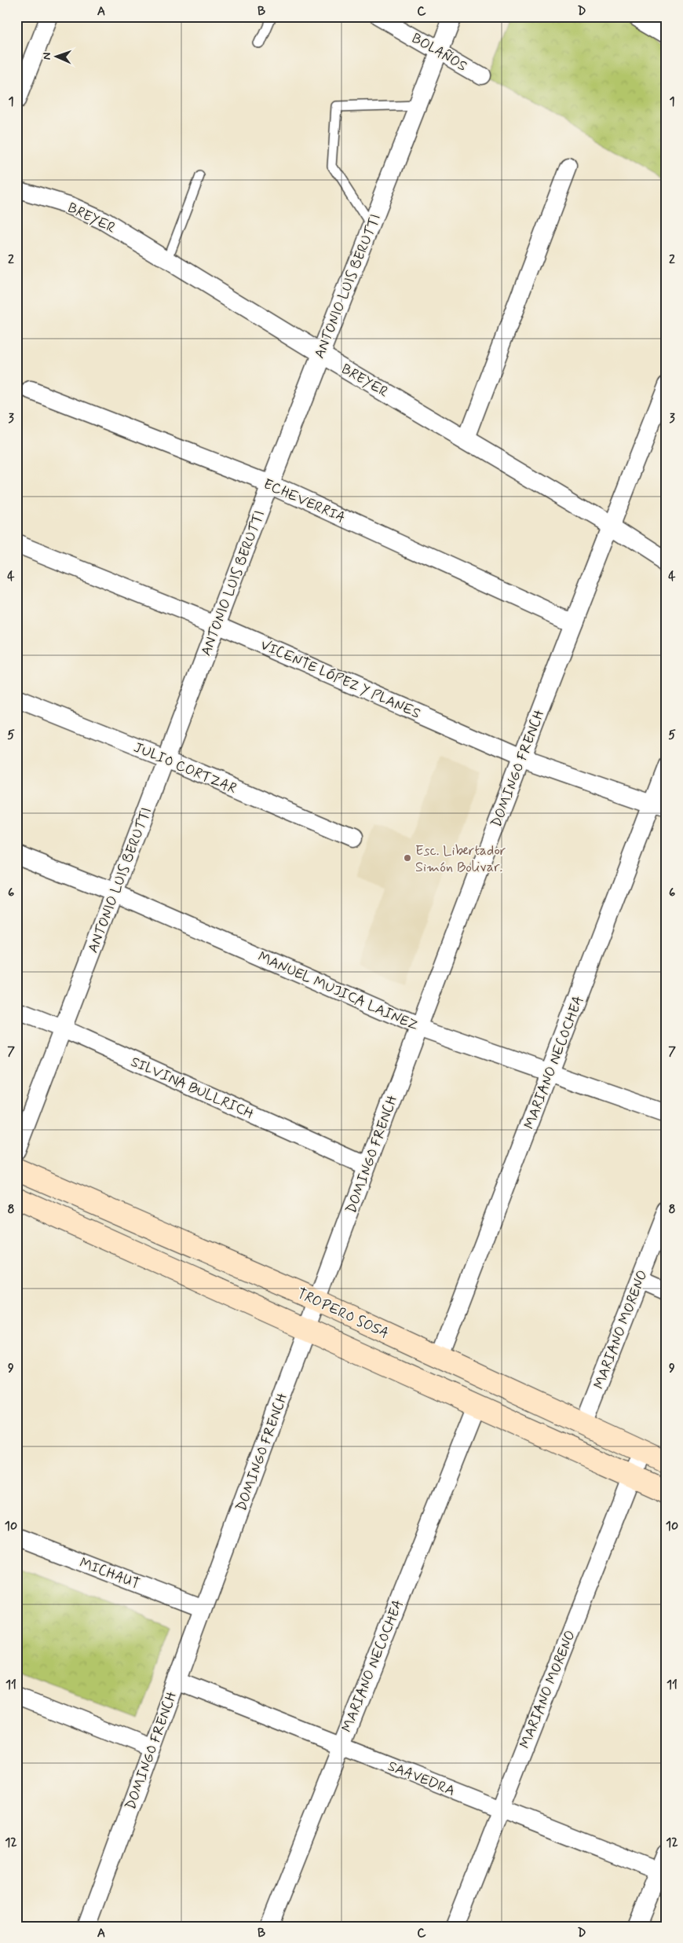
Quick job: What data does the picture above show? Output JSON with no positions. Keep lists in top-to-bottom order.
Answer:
{
  "streets": {
    "street": [
      "BOLAÑOS",
      "BREYER",
      "ANTONIO LUIS BERUTTI",
      "ECHEVERRIA",
      "VICENTE LÓPEZ Y PLANES",
      "JULIO CORTZAR",
      "DOMINGO FRENCH",
      "MANUEL MUJICA LAINEZ",
      "MARIANO NECOCHEA",
      "SILVINA BULLRICH",
      "TROPERO SOSA",
      "MARIANO MORENO",
      "MICHAUT",
      "SAAVEDRA"
    ]
  },
  "crossings": [
    ["BOLAÑOS", "ANTONIO LUIS BERUTTI"],
    ["BREYER", "ANTONIO LUIS BERUTTI"],
    ["BREYER", "DOMINGO FRENCH"],
    ["ANTONIO LUIS BERUTTI", "ECHEVERRIA"],
    ["ANTONIO LUIS BERUTTI", "VICENTE LÓPEZ Y PLANES"],
    ["ANTONIO LUIS BERUTTI", "JULIO CORTZAR"],
    ["ANTONIO LUIS BERUTTI", "MANUEL MUJICA LAINEZ"],
    ["ANTONIO LUIS BERUTTI", "SILVINA BULLRICH"],
    ["ECHEVERRIA", "DOMINGO FRENCH"],
    ["VICENTE LÓPEZ Y PLANES", "DOMINGO FRENCH"],
    ["VICENTE LÓPEZ Y PLANES", "MARIANO NECOCHEA"],
    ["DOMINGO FRENCH", "MANUEL MUJICA LAINEZ"],
    ["DOMINGO FRENCH", "SILVINA BULLRICH"],
    ["DOMINGO FRENCH", "TROPERO SOSA"],
    ["DOMINGO FRENCH", "MICHAUT"],
    ["DOMINGO FRENCH", "SAAVEDRA"],
    ["MANUEL MUJICA LAINEZ", "MARIANO NECOCHEA"],
    ["MARIANO NECOCHEA", "TROPERO SOSA"],
    ["MARIANO NECOCHEA", "SAAVEDRA"],
    ["TROPERO SOSA", "MARIANO MORENO"],
    ["MARIANO MORENO", "SAAVEDRA"]
  ],
  "places": ["Esc. Libertador Simón Bolivar."],
  "north": "left",
  "grid": {
    "columns": [
      "A",
      "B",
      "C",
      "D"
    ],
    "rows": [
      "1",
      "2",
      "3",
      "4",
      "5",
      "6",
      "7",
      "8",
      "9",
      "10",
      "11",
      "12"
    ]
  }
}
